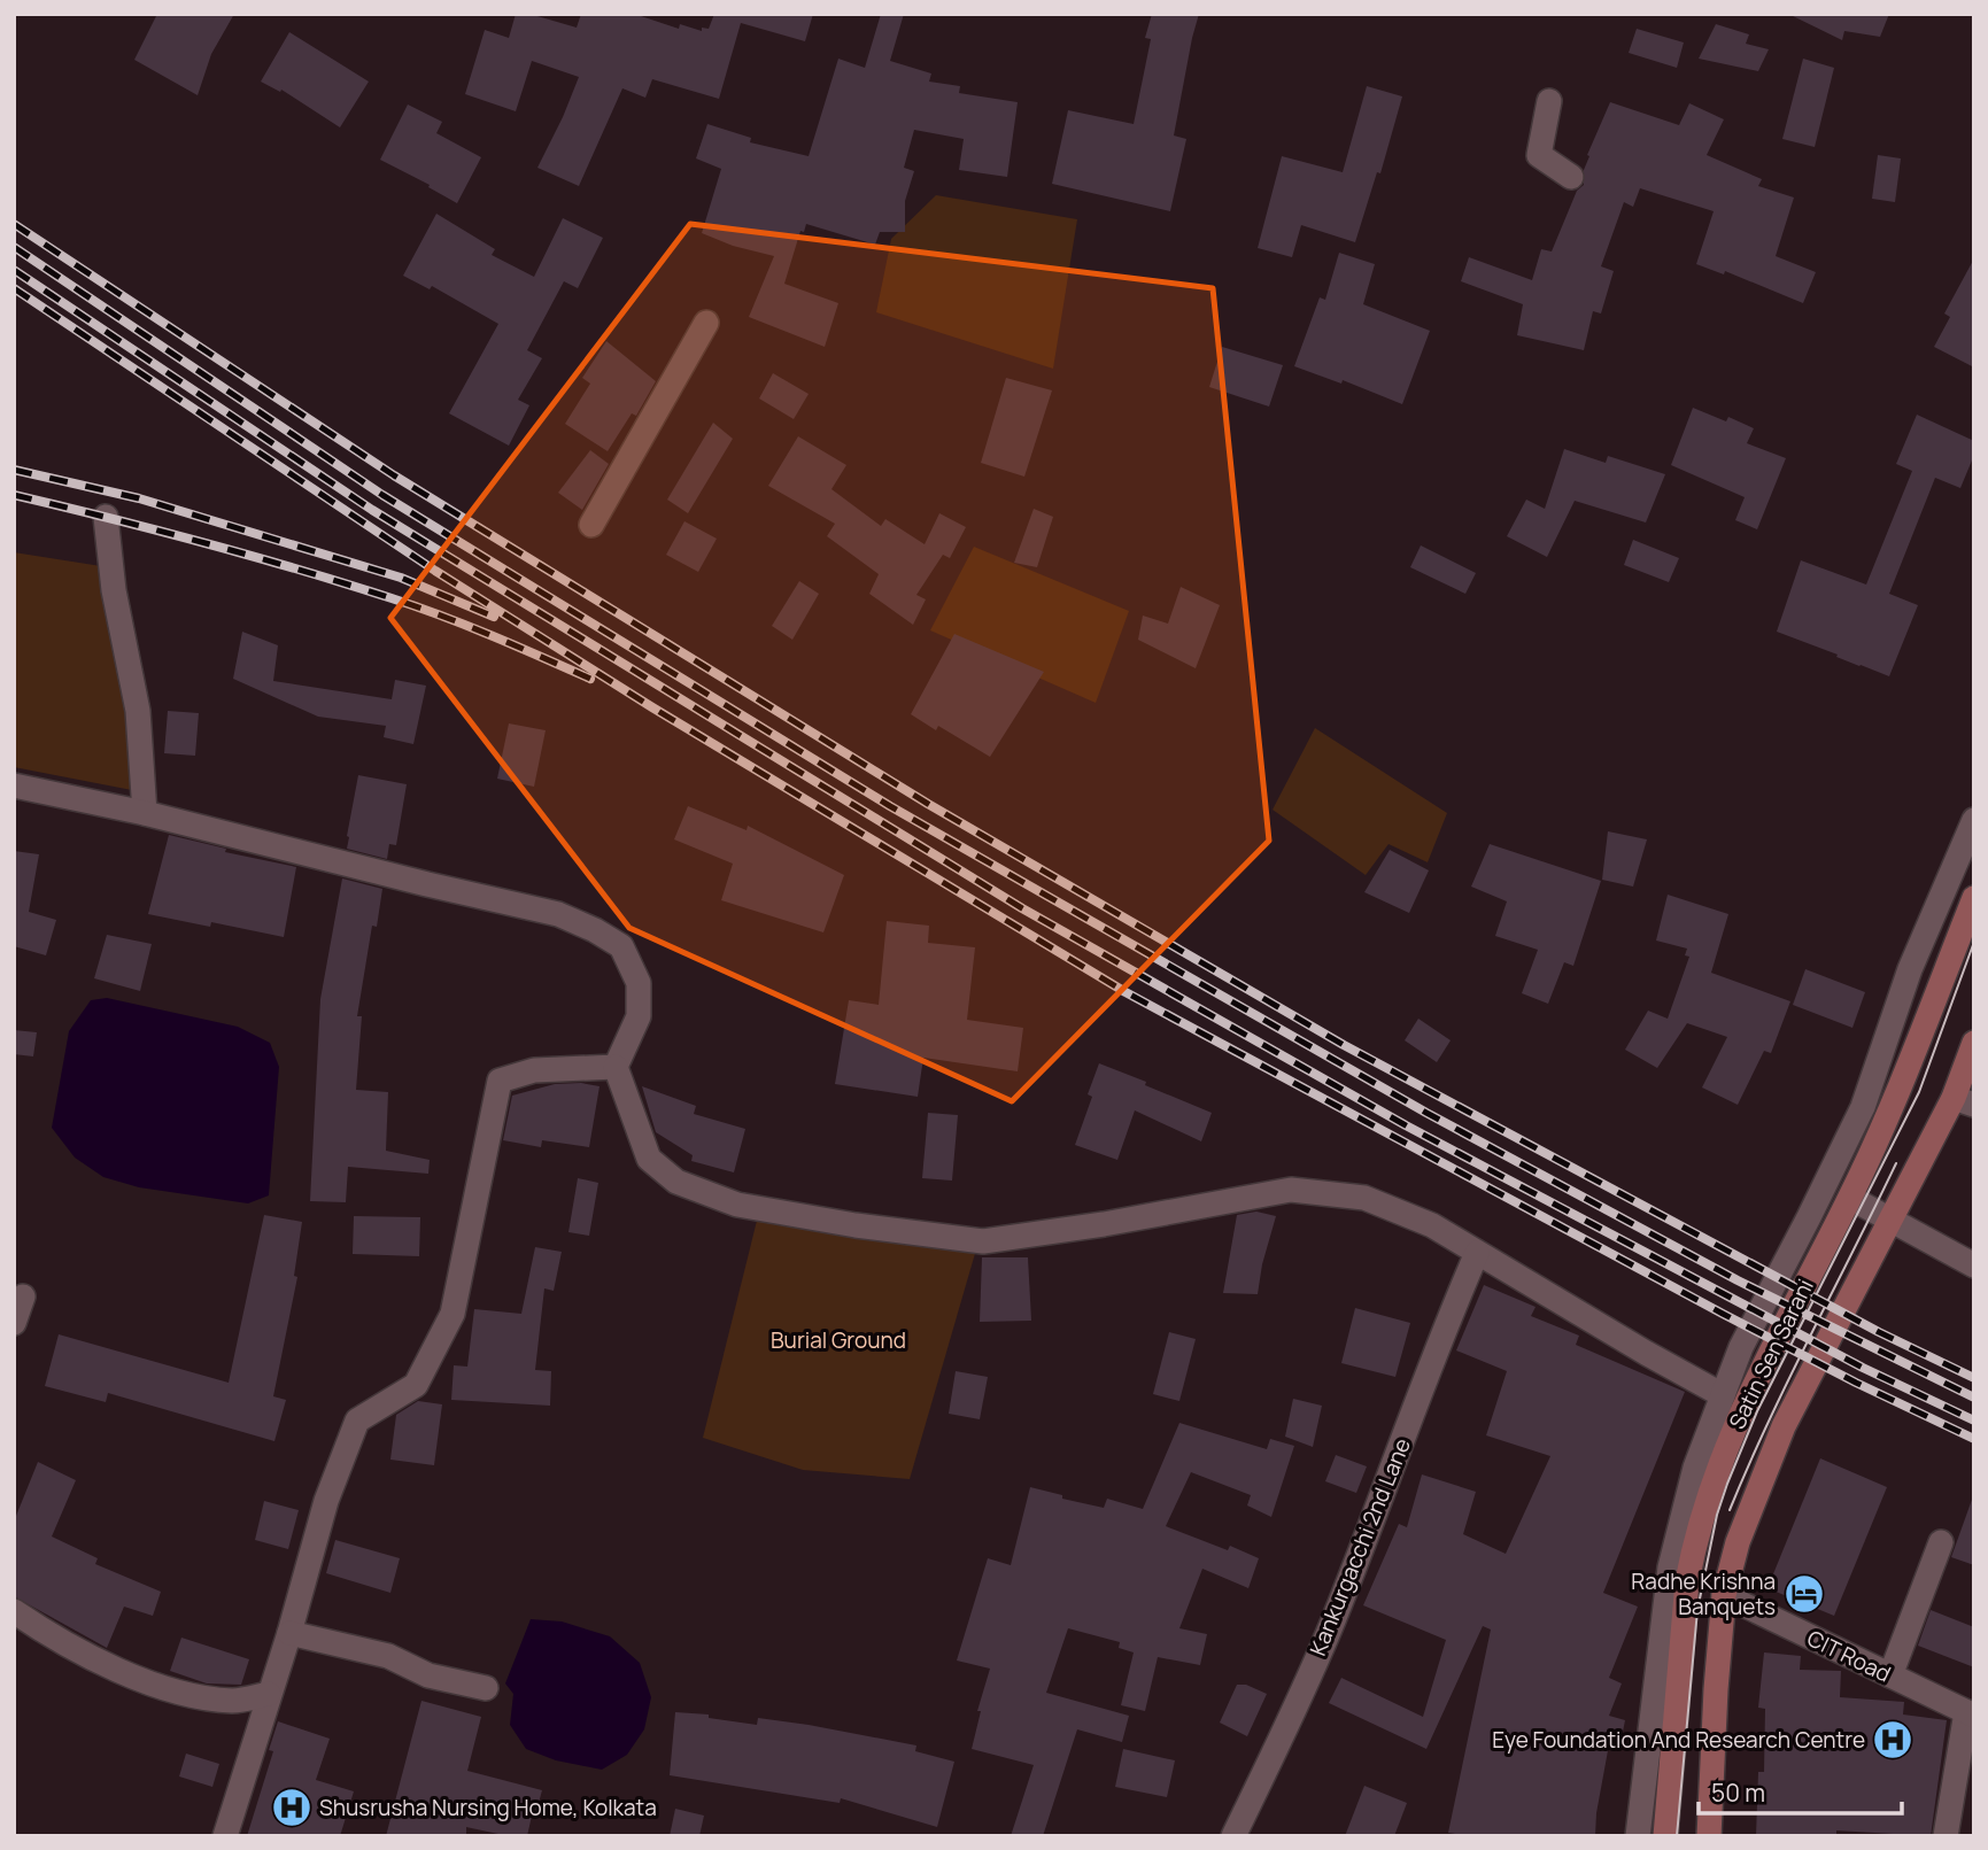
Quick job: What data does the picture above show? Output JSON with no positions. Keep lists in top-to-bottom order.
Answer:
{
  "streets": {
    "main road": ["Satin Sen Sarani"],
    "street": ["Kankurgacchi 2nd Lane", "CIT Road"]
  },
  "crossings": [
    ["Satin Sen Sarani", "CIT Road"]
  ],
  "parks": ["Burial Ground"],
  "places": {
    "hotel": ["Radhe Krishna Banquets"],
    "hospital": ["Eye Foundation And Research Centre", "Shusrusha Nursing Home, Kolkata"]
  },
  "scale_bar": "50 m"
}
